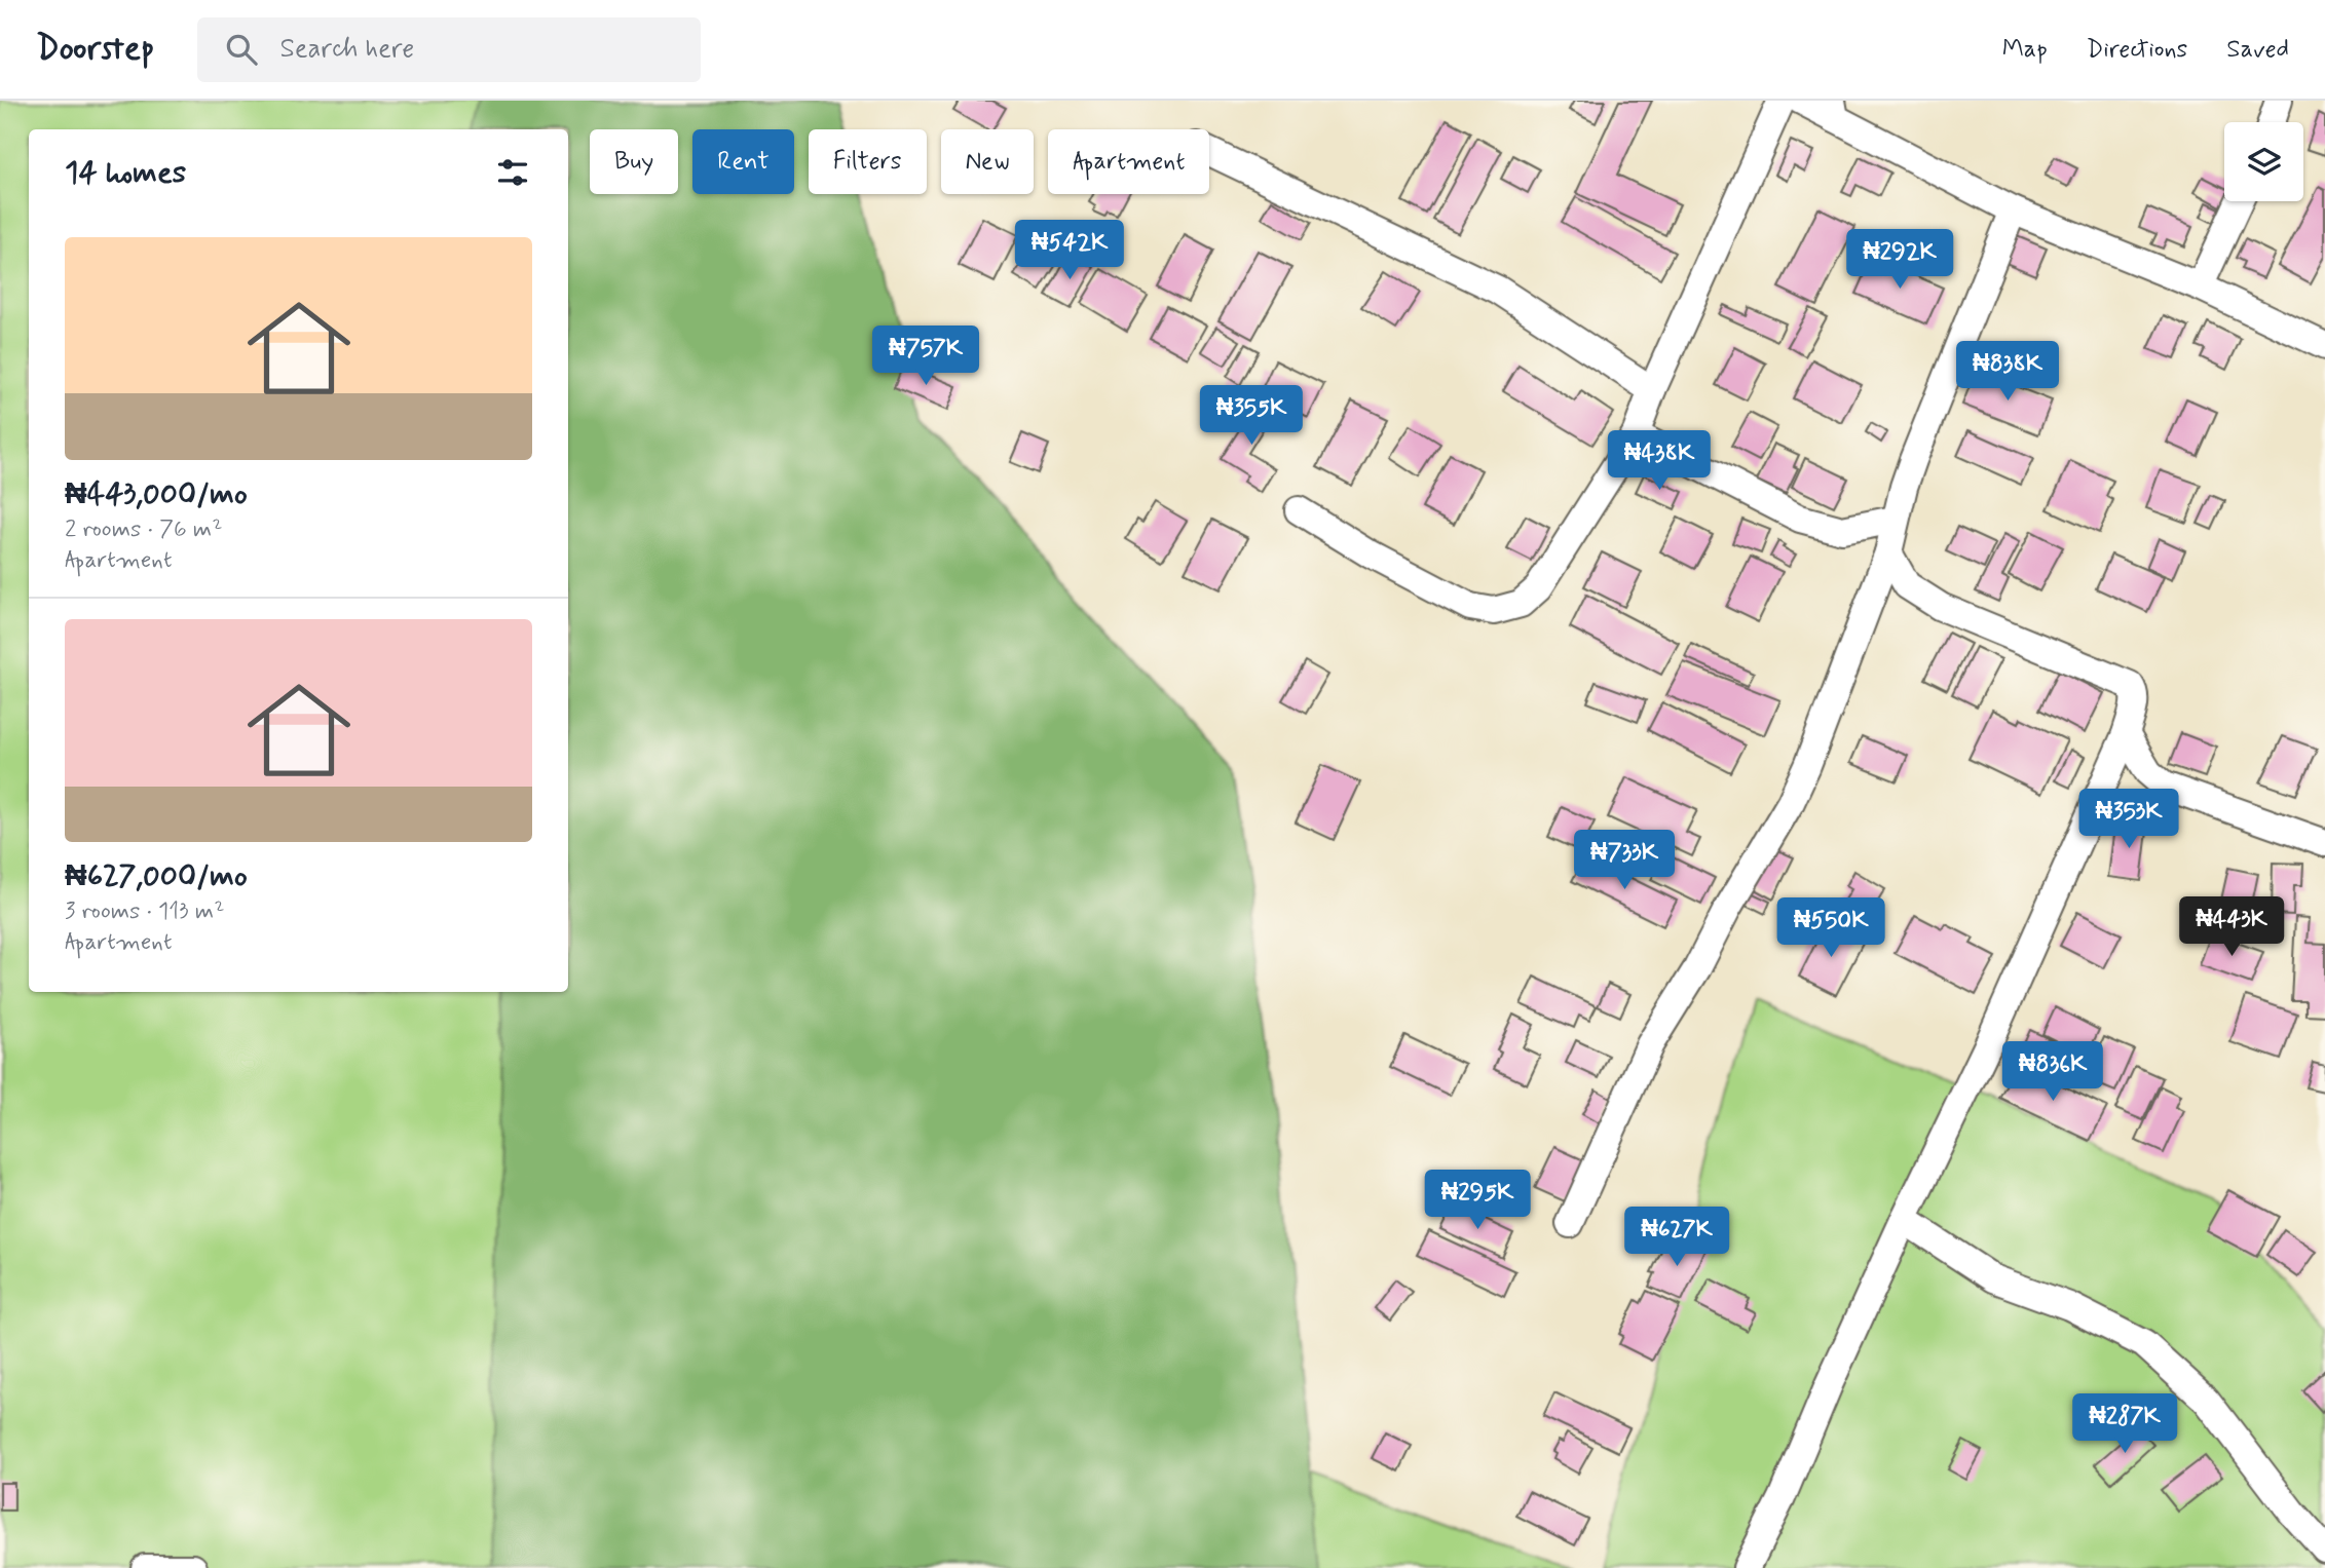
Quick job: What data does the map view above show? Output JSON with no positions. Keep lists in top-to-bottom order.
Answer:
{
  "page": {
    "header": "Doorstep",
    "search": "Search here",
    "nav": ["Map", "Directions", "Saved"],
    "chip": [
      "Buy",
      "Rent",
      "Filters",
      "New",
      "Apartment"
    ],
    "heading": "14 homes",
    "list": [
      {
        "name": "₦443,000/mo",
        "note": "2 rooms · 76 m² · Apartment"
      },
      {
        "name": "₦627,000/mo",
        "note": "3 rooms · 113 m² · Apartment"
      }
    ],
    "price": [
      "₦542K",
      "₦292K",
      "₦757K",
      "₦838K",
      "₦355K",
      "₦438K",
      "₦353K",
      "₦733K",
      "₦443K",
      "₦550K",
      "₦836K",
      "₦295K",
      "₦627K",
      "₦287K"
    ]
  }
}
